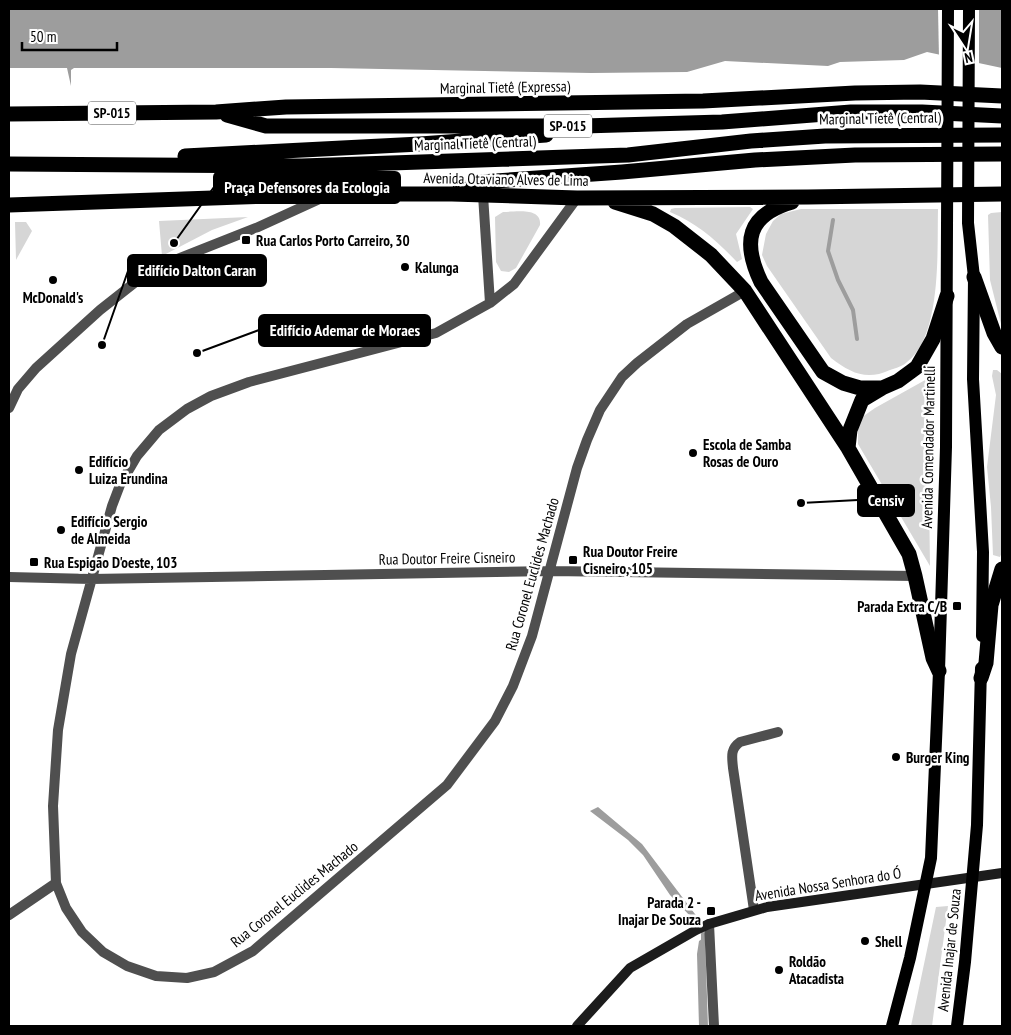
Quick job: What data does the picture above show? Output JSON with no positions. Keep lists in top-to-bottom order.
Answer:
{
  "streets": {
    "highway": [
      "Marginal Tietê (Expressa)",
      "SP-015",
      "Marginal Tietê (Central)",
      "Avenida Otaviano Alves de Lima"
    ],
    "main road": ["Avenida Comendador Martinelli", "Avenida Nossa Senhora do Ó", "Avenida Inajar de Souza"],
    "street": ["Rua Doutor Freire Cisneiro", "Rua Coronel Euclides Machado"]
  },
  "crossings": [
    ["Marginal Tietê (Expressa)", "Marginal Tietê (Central)"],
    ["Avenida Otaviano Alves de Lima", "Rua Coronel Euclides Machado"],
    ["Avenida Comendador Martinelli", "Avenida Nossa Senhora do Ó"],
    ["Avenida Comendador Martinelli", "Avenida Inajar de Souza"],
    ["Rua Doutor Freire Cisneiro", "Rua Coronel Euclides Machado"],
    ["Avenida Nossa Senhora do Ó", "Avenida Inajar de Souza"]
  ],
  "places": {
    "transit": [
      "Rua Carlos Porto Carreiro, 30",
      "Rua Doutor Freire Cisneiro, 105",
      "Rua Espigão D'oeste, 103",
      "Parada Extra C/B",
      "Parada 2 - Inajar De Souza"
    ],
    "other": [
      "Praça Defensores da Ecologia",
      "Kalunga",
      "McDonald's",
      "Edifício Dalton Caran",
      "Edifício Ademar de Moraes",
      "Escola de Samba Rosas de Ouro",
      "Edifício Luiza Erundina",
      "Censiv",
      "Edifício Sergio de Almeida",
      "Burger King",
      "Shell",
      "Roldão Atacadista"
    ]
  },
  "scale_bar": "50 m",
  "north": "bottom"
}
